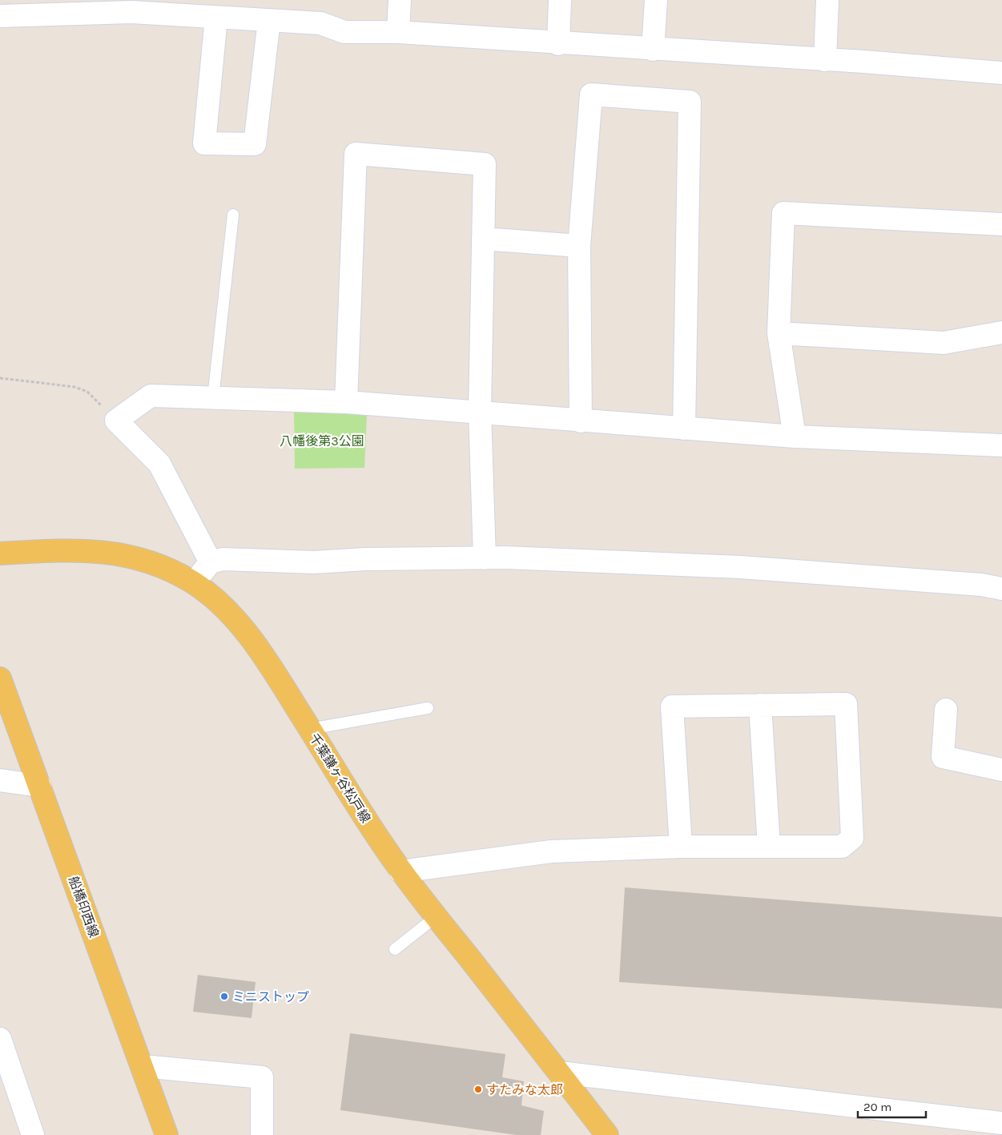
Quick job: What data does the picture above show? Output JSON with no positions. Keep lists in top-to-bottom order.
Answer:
{
  "streets": {
    "main road": ["千葉鎌ヶ谷松戸線", "船橋印西線"]
  },
  "parks": ["八幡後第3公園"],
  "places": ["ミニストップ", "すたみな太郎"],
  "scale_bar": "20 m"
}
